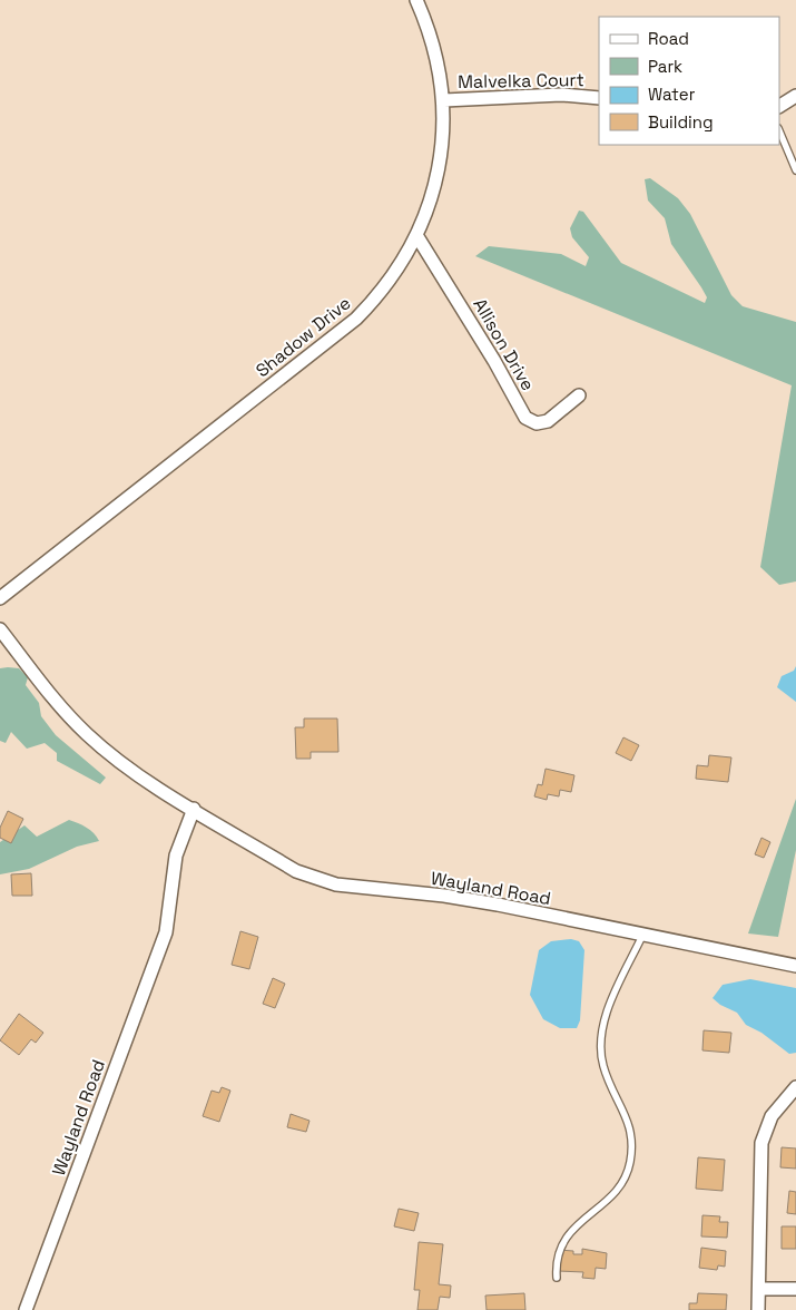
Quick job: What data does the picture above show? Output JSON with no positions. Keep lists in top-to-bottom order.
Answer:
{
  "streets": {
    "street": [
      "Malvelka Court",
      "Shadow Drive",
      "Allison Drive",
      "Wayland Road"
    ]
  },
  "crossings": [
    ["Malvelka Court", "Shadow Drive"],
    ["Shadow Drive", "Allison Drive"]
  ],
  "legend": [
    "Road",
    "Park",
    "Water",
    "Building"
  ]
}
